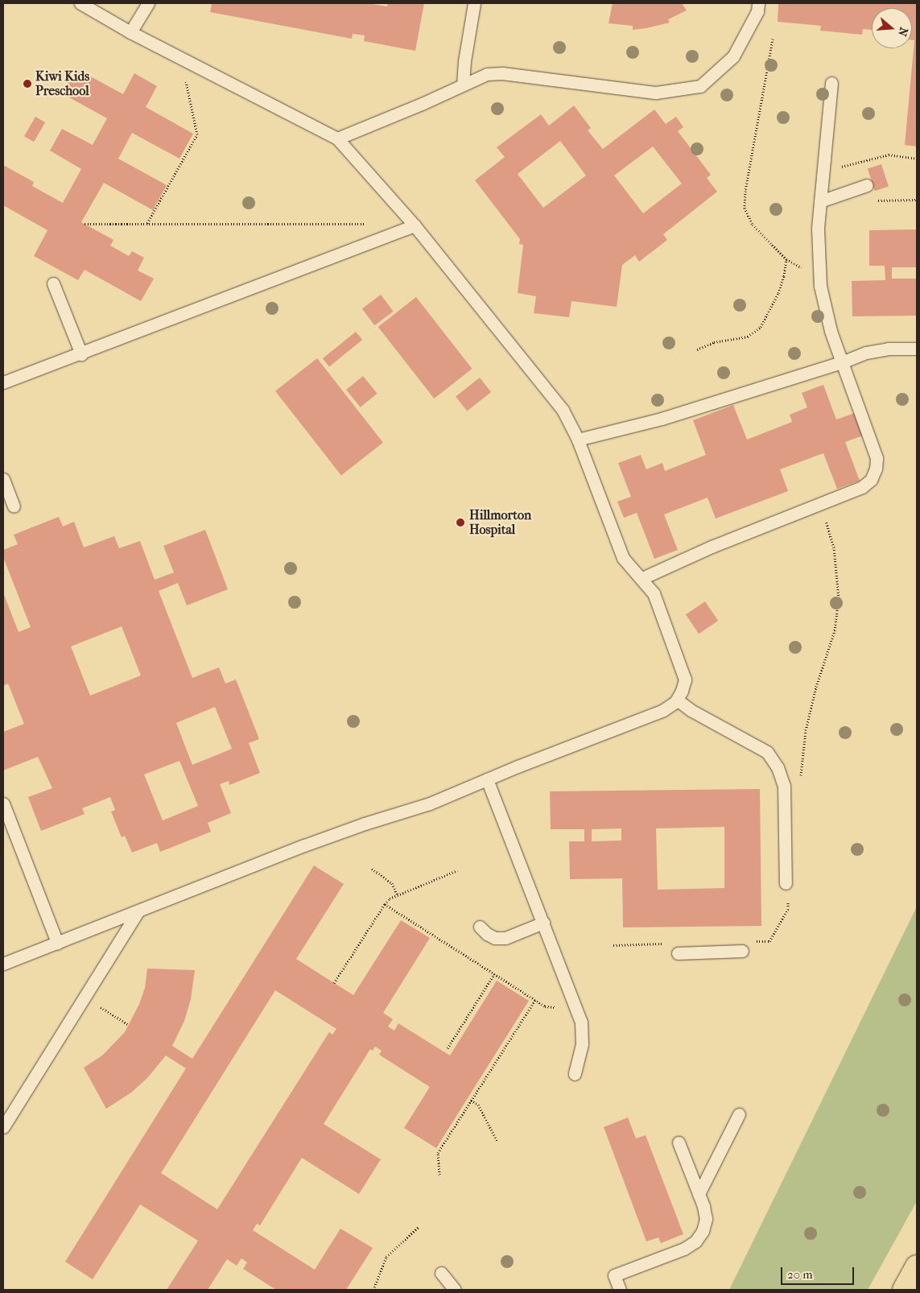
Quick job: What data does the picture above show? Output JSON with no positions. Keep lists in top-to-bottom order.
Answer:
{
  "places": ["Kiwi Kids Preschool", "Hillmorton Hospital"],
  "scale_bar": "20 m",
  "north": "right"
}
